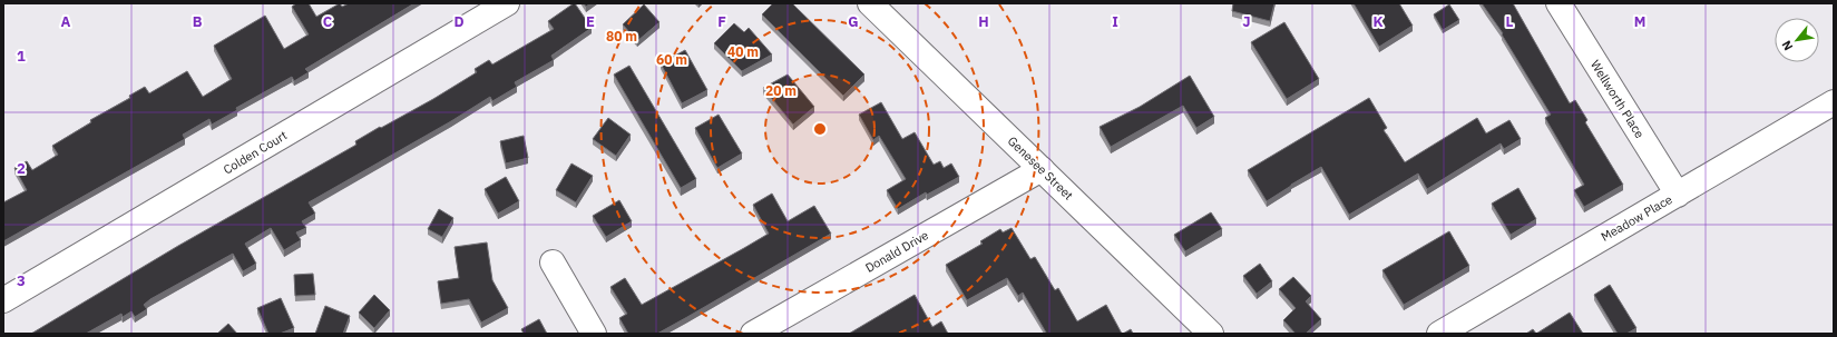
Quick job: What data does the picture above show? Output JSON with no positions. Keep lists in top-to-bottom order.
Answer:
{
  "streets": {
    "street": [
      "Wellworth Place",
      "Colden Court",
      "Genesee Street",
      "Meadow Place",
      "Donald Drive"
    ]
  },
  "crossings": [
    ["Wellworth Place", "Meadow Place"],
    ["Genesee Street", "Donald Drive"]
  ],
  "north": "bottom left",
  "grid": {
    "columns": [
      "A",
      "B",
      "C",
      "D",
      "E",
      "F",
      "G",
      "H",
      "I",
      "J",
      "K",
      "L",
      "M"
    ],
    "rows": ["1", "2", "3"]
  },
  "rings": [
    "80 m",
    "40 m",
    "60 m",
    "20 m"
  ]
}
